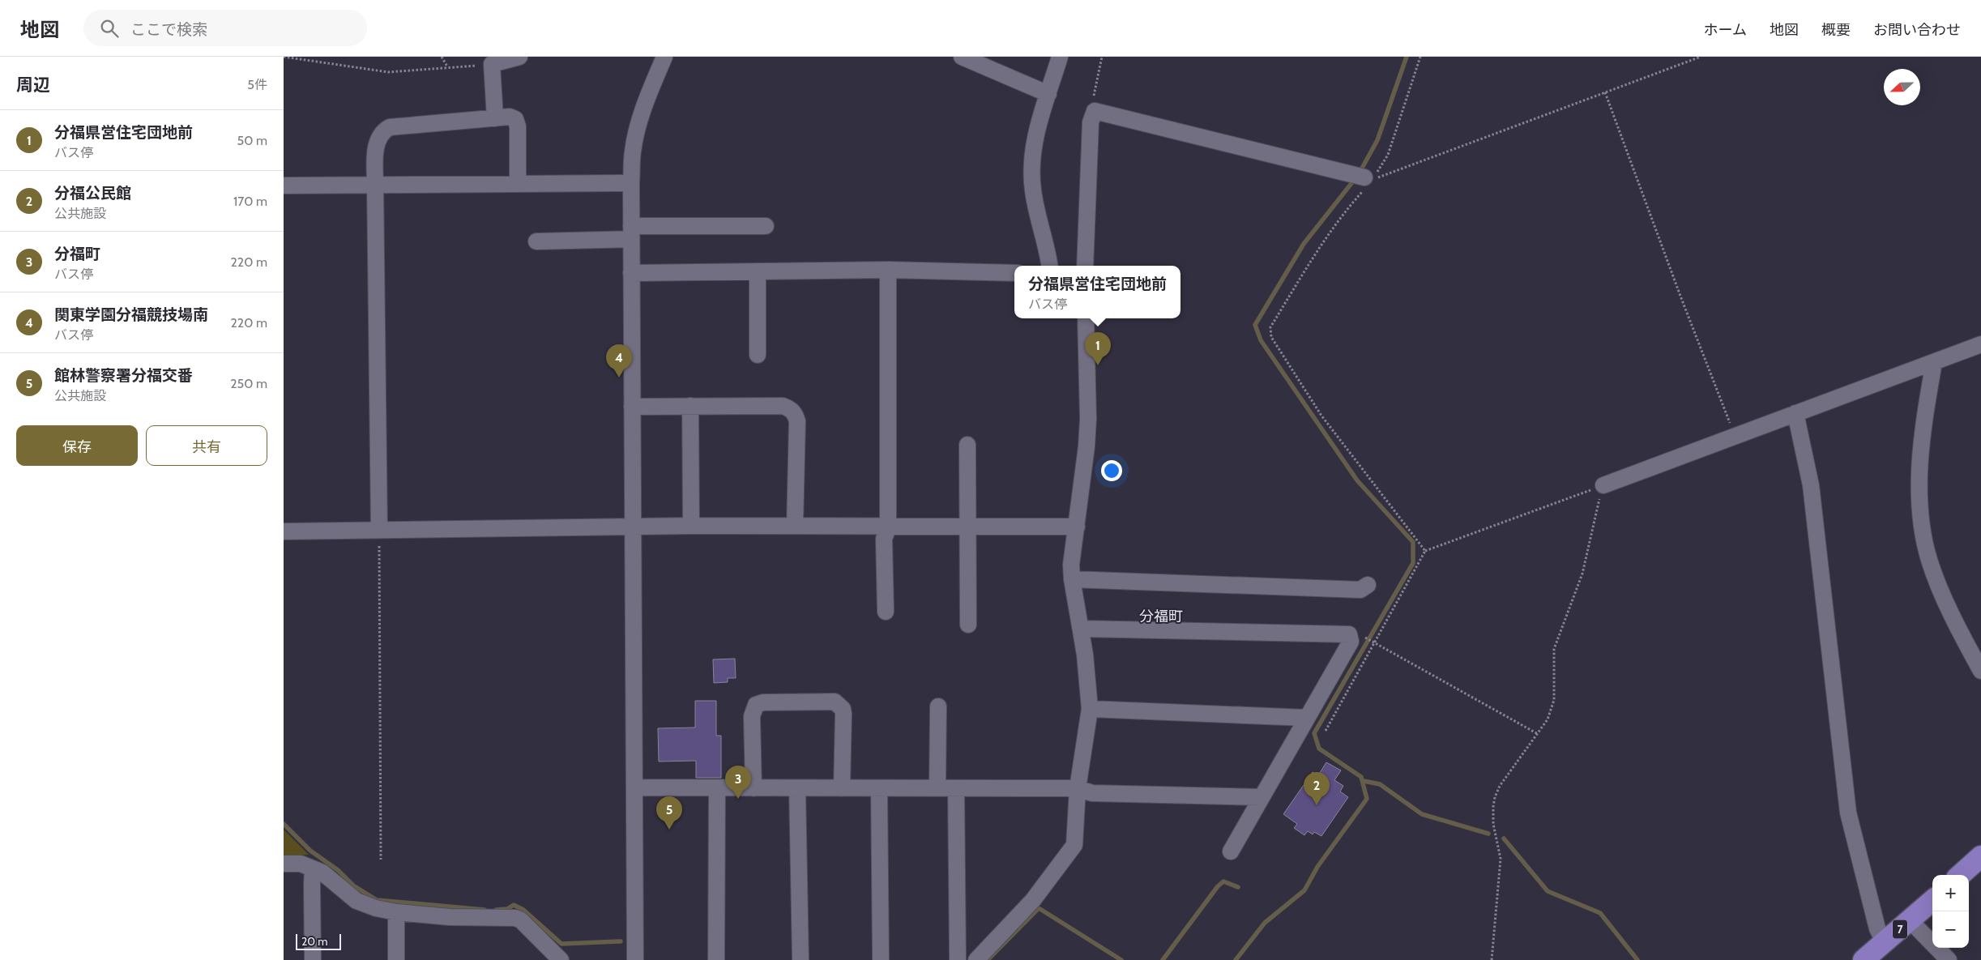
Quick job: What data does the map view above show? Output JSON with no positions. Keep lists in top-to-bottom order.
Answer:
{
  "streets": {
    "main road": ["7"]
  },
  "districts": ["分福町"],
  "scale_bar": "20 m",
  "north": "left",
  "page": {
    "header": "地図",
    "search": "ここで検索",
    "nav": [
      "ホーム",
      "地図",
      "概要",
      "お問い合わせ"
    ],
    "heading": ["周辺", "5件"],
    "list": [
      {
        "mark": "1",
        "name": "分福県営住宅団地前",
        "note": "バス停",
        "value": "50 m"
      },
      {
        "mark": "2",
        "name": "分福公民館",
        "note": "公共施設",
        "value": "170 m"
      },
      {
        "mark": "3",
        "name": "分福町",
        "note": "バス停",
        "value": "220 m"
      },
      {
        "mark": "4",
        "name": "関東学園分福競技場南",
        "note": "バス停",
        "value": "220 m"
      },
      {
        "mark": "5",
        "name": "館林警察署分福交番",
        "note": "公共施設",
        "value": "250 m"
      }
    ],
    "popup": ["分福県営住宅団地前", "バス停"],
    "pins": [
      "1",
      "4",
      "3",
      "2",
      "5"
    ],
    "buttons": ["保存", "共有"],
    "map_buttons": ["+", "−"],
    "scale": "20 m"
  }
}
